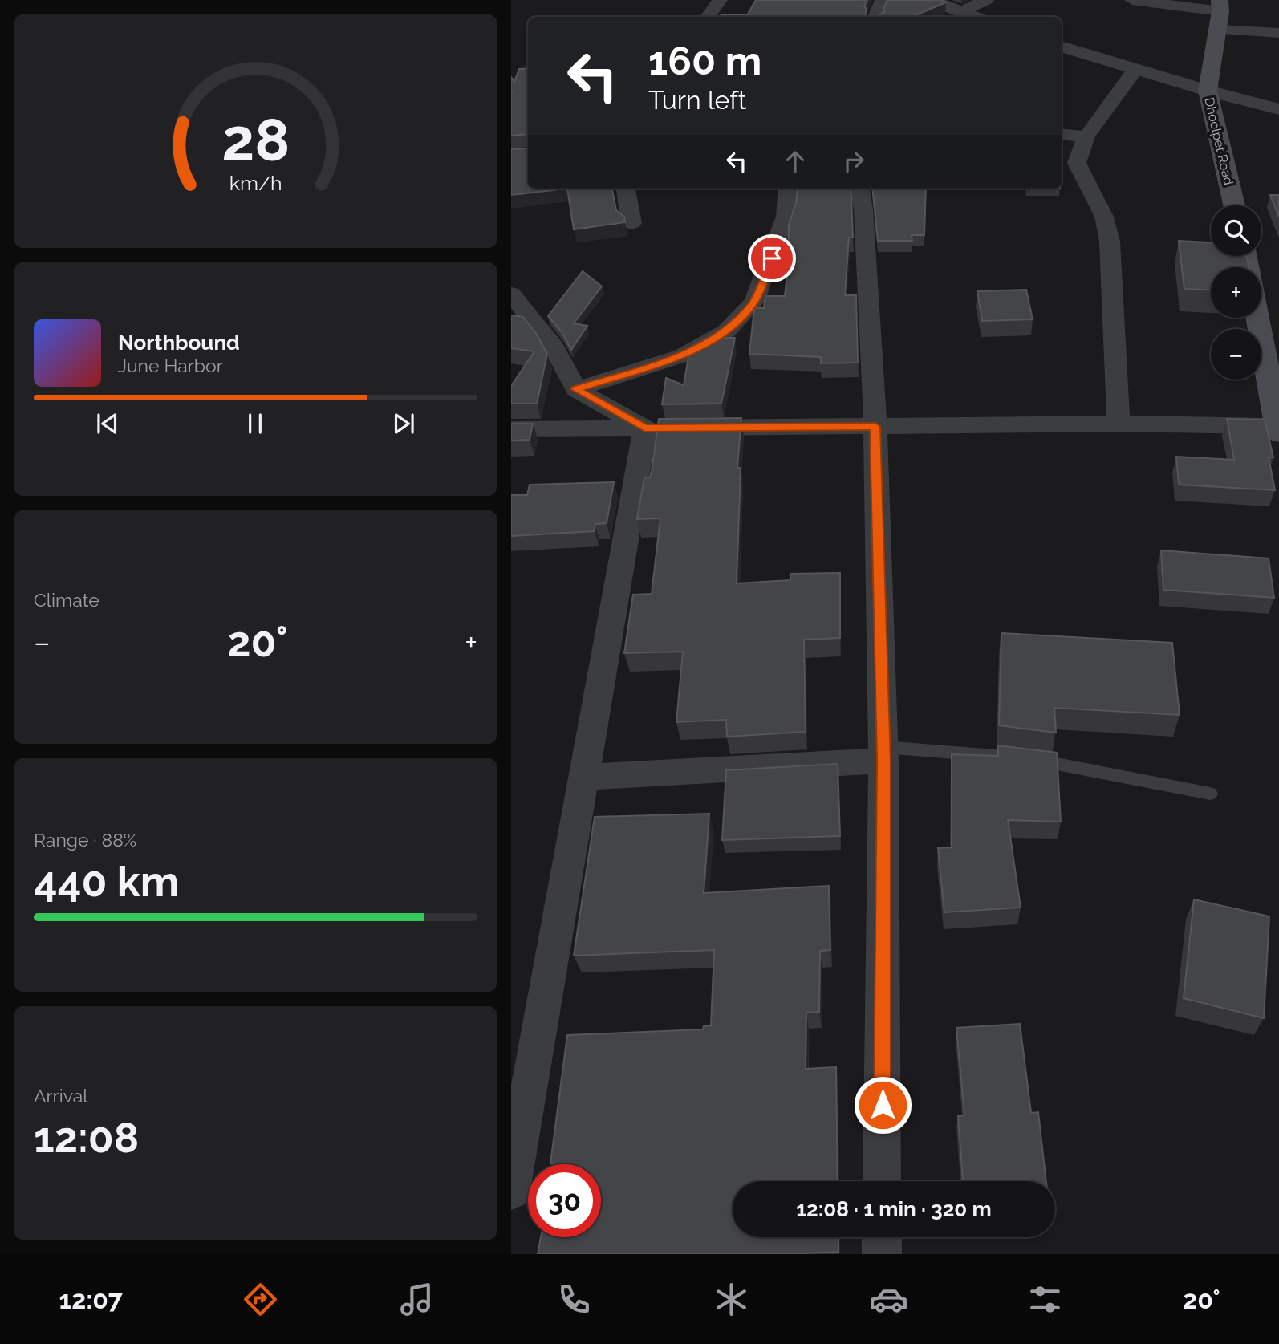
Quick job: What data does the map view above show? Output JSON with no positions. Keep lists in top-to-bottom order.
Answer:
{
  "streets": {
    "main road": ["Dhoolpet Road"]
  },
  "page": {
    "turn": ["160 m", "Turn left"],
    "map_buttons": ["+", "−"],
    "song": ["Northbound", "June Harbor"],
    "tile": [
      "Climate",
      ["Range · 88%", "440 km"],
      ["Arrival", "12:08"]
    ],
    "heat": ["−", "20°", "+"],
    "limit": "30",
    "trip": "12:08 · 1 min · 320 m",
    "tabs": ["12:07", "20°"],
    "gauge": ["28", "km/h"]
  }
}
